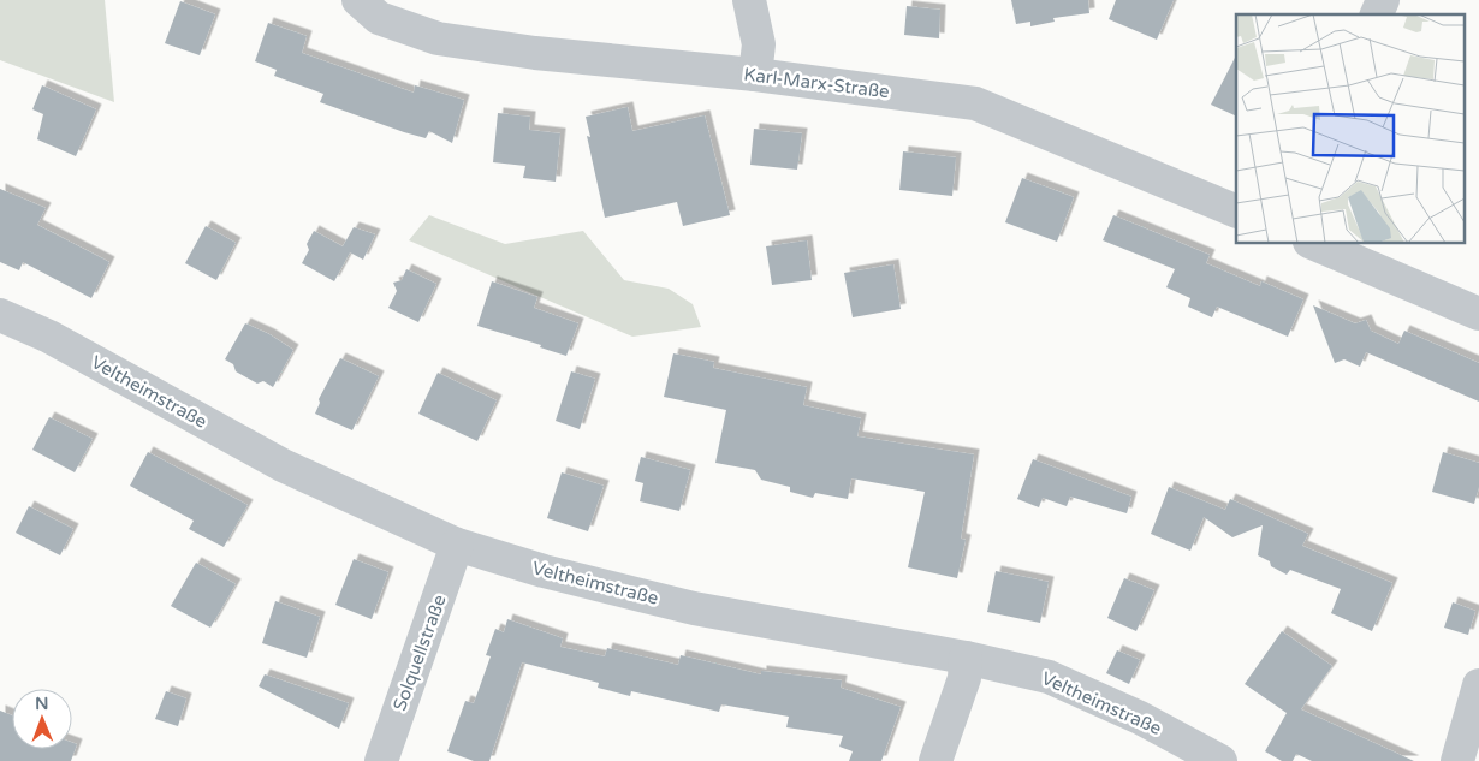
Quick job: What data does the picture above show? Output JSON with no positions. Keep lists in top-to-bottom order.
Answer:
{
  "streets": {
    "street": ["Karl-Marx-Straße", "Veltheimstraße", "Solquellstraße"]
  },
  "crossings": [
    ["Veltheimstraße", "Solquellstraße"]
  ],
  "north": "top"
}
